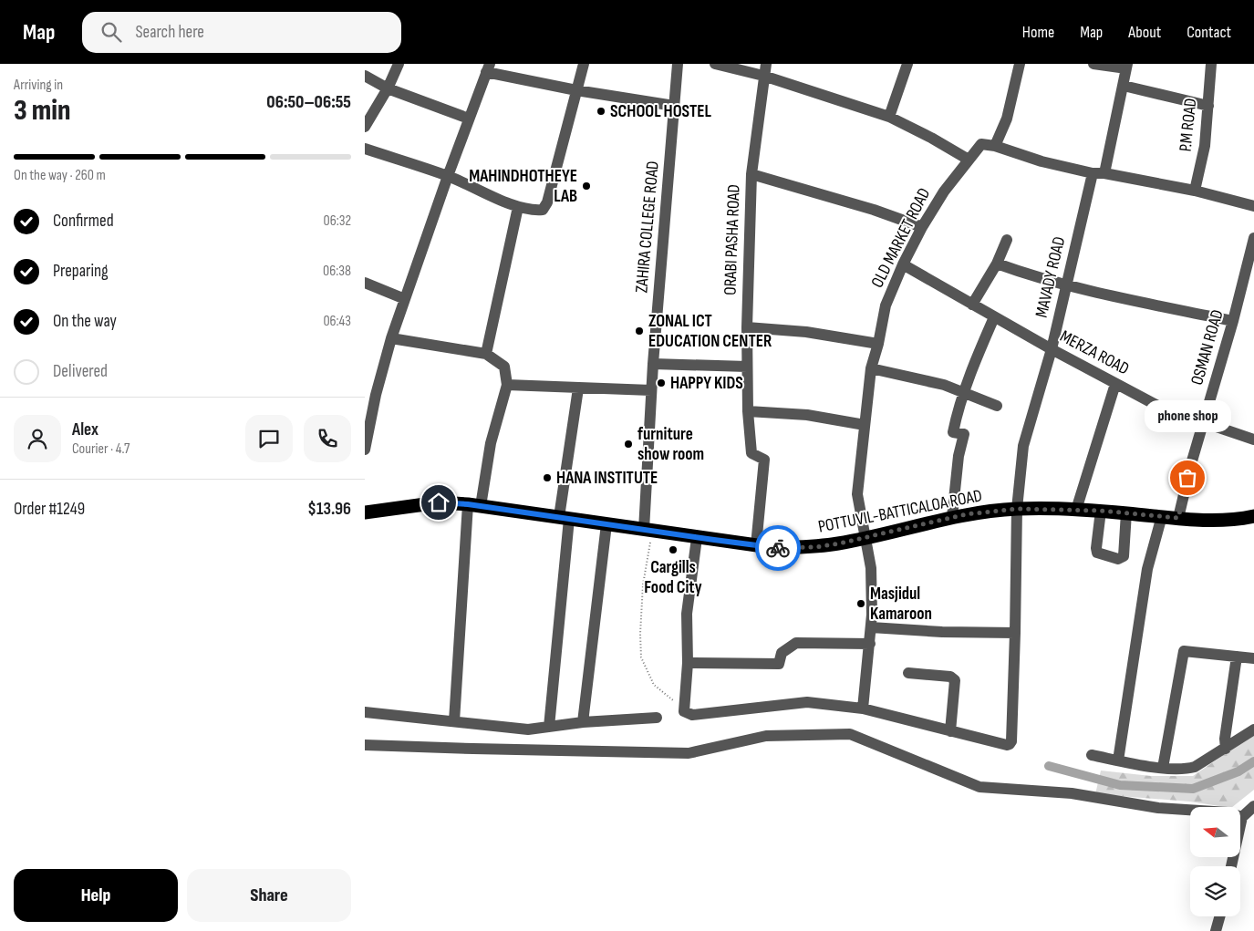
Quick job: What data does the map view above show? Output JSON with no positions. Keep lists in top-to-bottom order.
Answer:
{
  "streets": {
    "highway": ["POTTUVIL-BATTICALOA ROAD"],
    "street": [
      "P.M ROAD",
      "ZAHIRA COLLEGE ROAD",
      "OLD MARKET ROAD",
      "ORABI PASHA ROAD",
      "MAVADY ROAD",
      "OSMAN ROAD",
      "MERZA ROAD"
    ]
  },
  "crossings": [
    ["ZAHIRA COLLEGE ROAD", "POTTUVIL-BATTICALOA ROAD"],
    ["OLD MARKET ROAD", "MERZA ROAD"],
    ["OLD MARKET ROAD", "POTTUVIL-BATTICALOA ROAD"],
    ["ORABI PASHA ROAD", "POTTUVIL-BATTICALOA ROAD"],
    ["MAVADY ROAD", "MERZA ROAD"],
    ["MAVADY ROAD", "POTTUVIL-BATTICALOA ROAD"],
    ["OSMAN ROAD", "MERZA ROAD"],
    ["OSMAN ROAD", "POTTUVIL-BATTICALOA ROAD"]
  ],
  "places": [
    "SCHOOL HOSTEL",
    "MAHINDHOTHEYE LAB",
    "ZONAL ICT EDUCATION CENTER",
    "HAPPY KIDS",
    "furniture show room",
    "HANA INSTITUTE",
    "phone shop",
    "Cargills Food City",
    "Masjidul Kamaroon"
  ],
  "north": "left",
  "page": {
    "header": "Map",
    "search": "Search here",
    "nav": [
      "Home",
      "Map",
      "About",
      "Contact"
    ],
    "heading": ["3 min", "Arriving in", "06:50–06:55"],
    "panel": [
      "Alex",
      "Courier · 4.7",
      "Order #1249",
      "$13.96"
    ],
    "bar": "On the way · 260 m",
    "list": [
      ["Confirmed", "06:32"],
      ["Preparing", "06:38"],
      ["On the way", "06:43"],
      "Delivered"
    ],
    "bubble": "phone shop",
    "buttons": ["Help", "Share"]
  }
}
